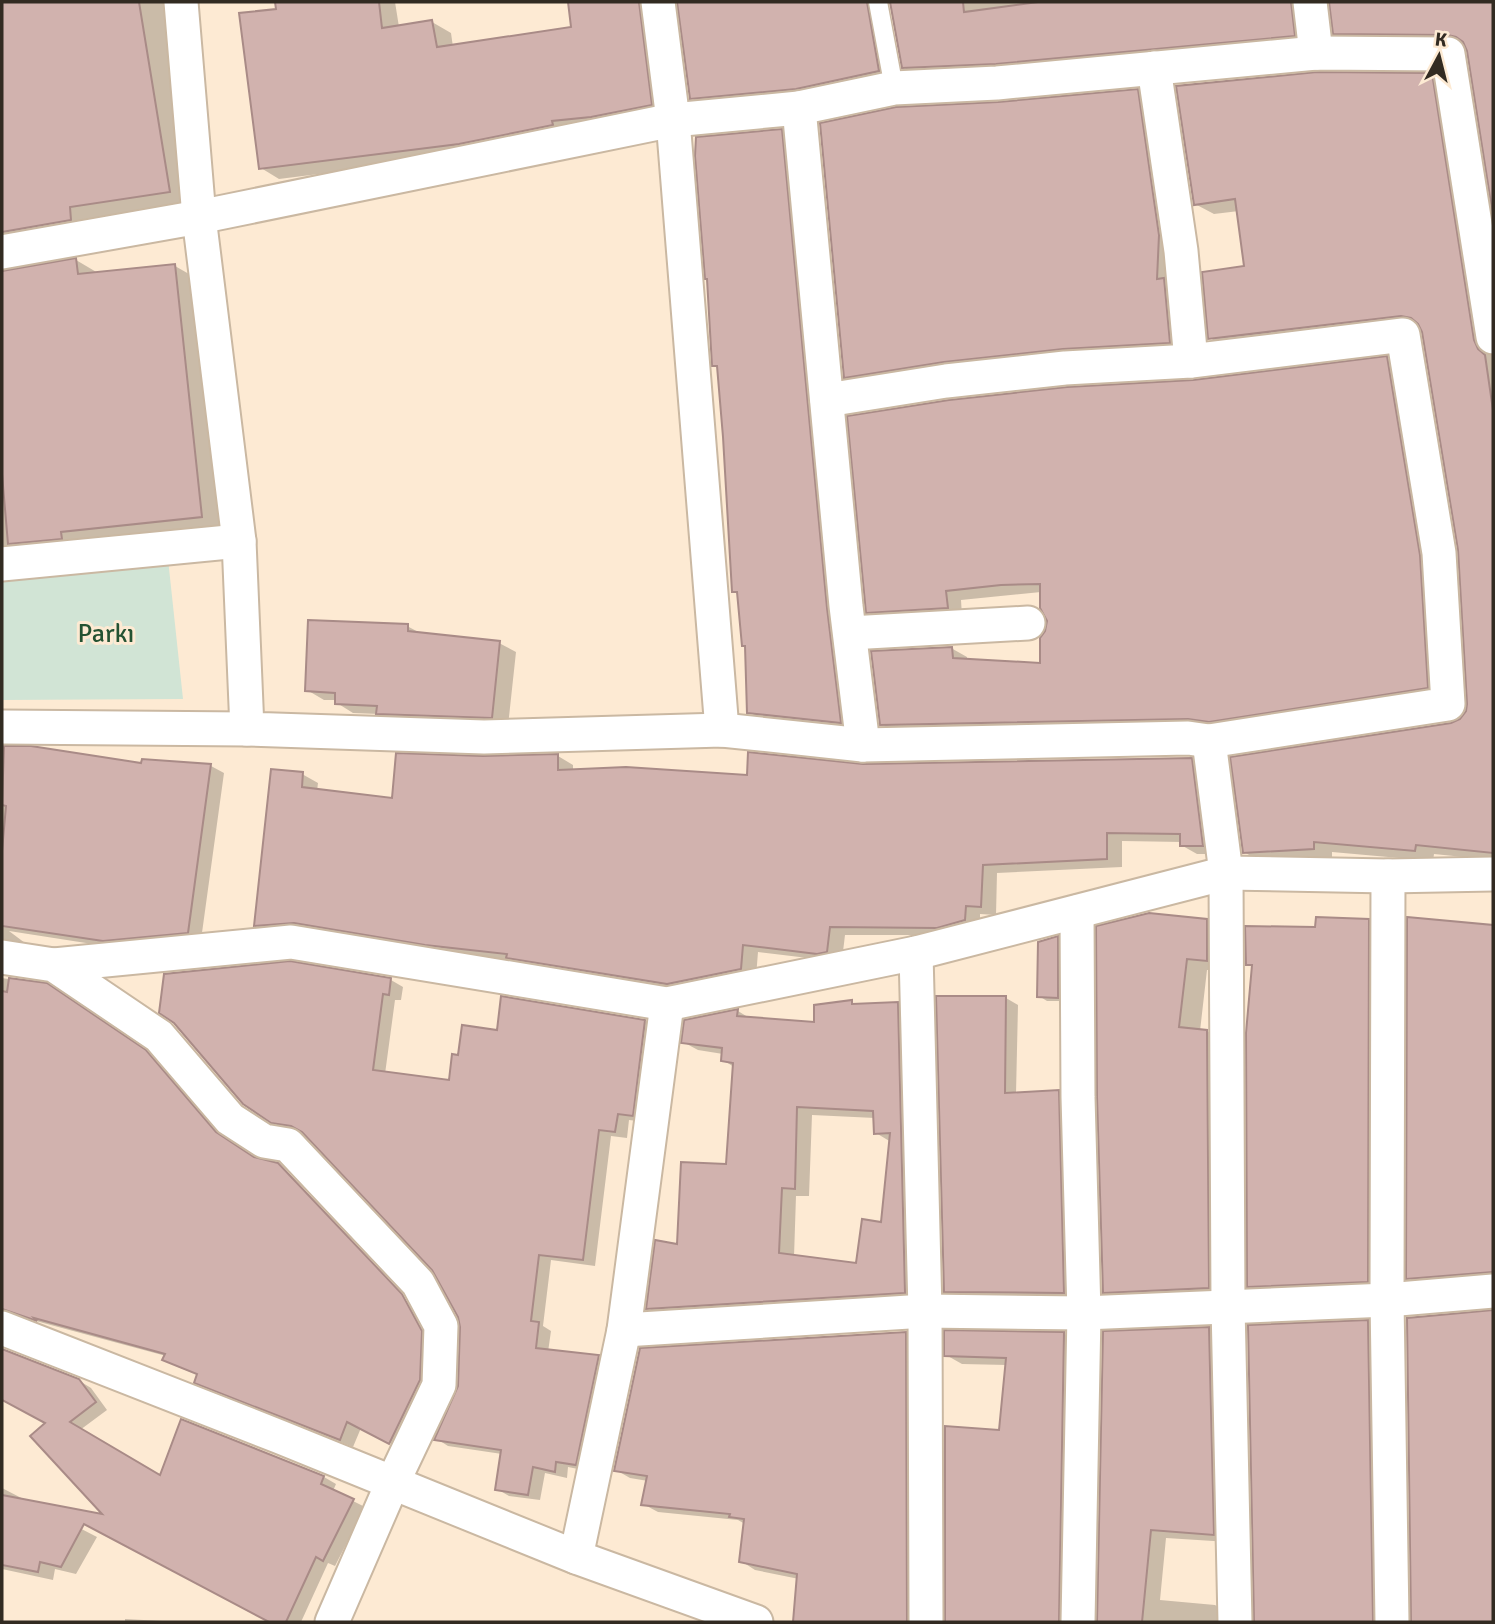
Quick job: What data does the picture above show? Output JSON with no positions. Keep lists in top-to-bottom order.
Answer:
{
  "parks": ["Parkı"],
  "north": "top"
}
